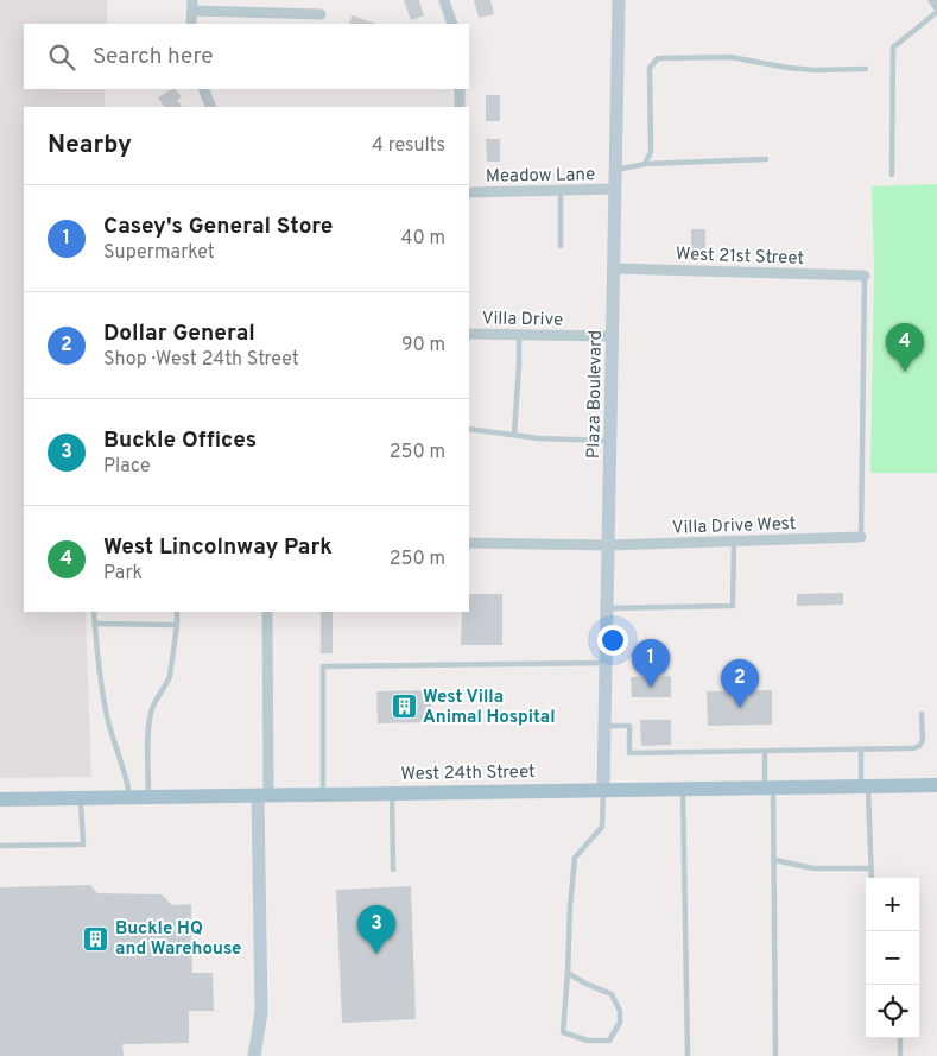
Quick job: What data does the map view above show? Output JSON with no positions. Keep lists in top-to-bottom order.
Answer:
{
  "streets": {
    "main road": ["West 24th Street"],
    "street": [
      "Meadow Lane",
      "West 21st Street",
      "Villa Drive",
      "Plaza Boulevard",
      "Villa Drive West"
    ]
  },
  "crossings": [
    ["Meadow Lane", "Plaza Boulevard"],
    ["West 21st Street", "Plaza Boulevard"],
    ["Villa Drive", "Plaza Boulevard"],
    ["Plaza Boulevard", "Villa Drive West"],
    ["Plaza Boulevard", "West 24th Street"]
  ],
  "places": {
    "building": ["West Villa Animal Hospital", "Buckle HQ and Warehouse"]
  },
  "page": {
    "search": "Search here",
    "heading": ["Nearby", "4 results"],
    "list": [
      {
        "mark": "1",
        "name": "Casey's General Store",
        "note": "Supermarket",
        "value": "40 m"
      },
      {
        "mark": "2",
        "name": "Dollar General",
        "note": "Shop · West 24th Street",
        "value": "90 m"
      },
      {
        "mark": "3",
        "name": "Buckle Offices",
        "note": "Place",
        "value": "250 m"
      },
      {
        "mark": "4",
        "name": "West Lincolnway Park",
        "note": "Park",
        "value": "250 m"
      }
    ],
    "pins": [
      "4",
      "1",
      "2",
      "3"
    ],
    "map_buttons": ["+", "−"]
  }
}
